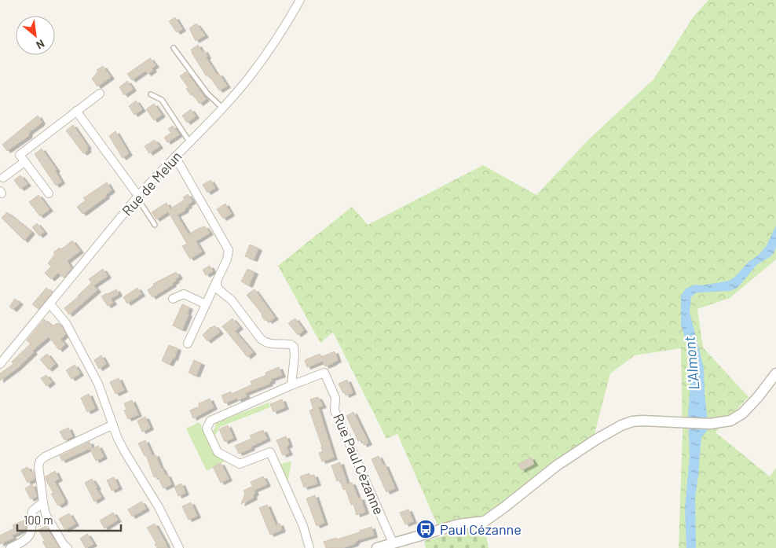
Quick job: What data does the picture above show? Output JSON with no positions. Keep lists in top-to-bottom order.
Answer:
{
  "streets": {
    "street": ["Rue de Melun", "Rue Paul Cézanne"]
  },
  "water": ["L'Almont"],
  "places": {
    "bus stop": ["Paul Cézanne"]
  },
  "scale_bar": "100 m",
  "north": "bottom right"
}
